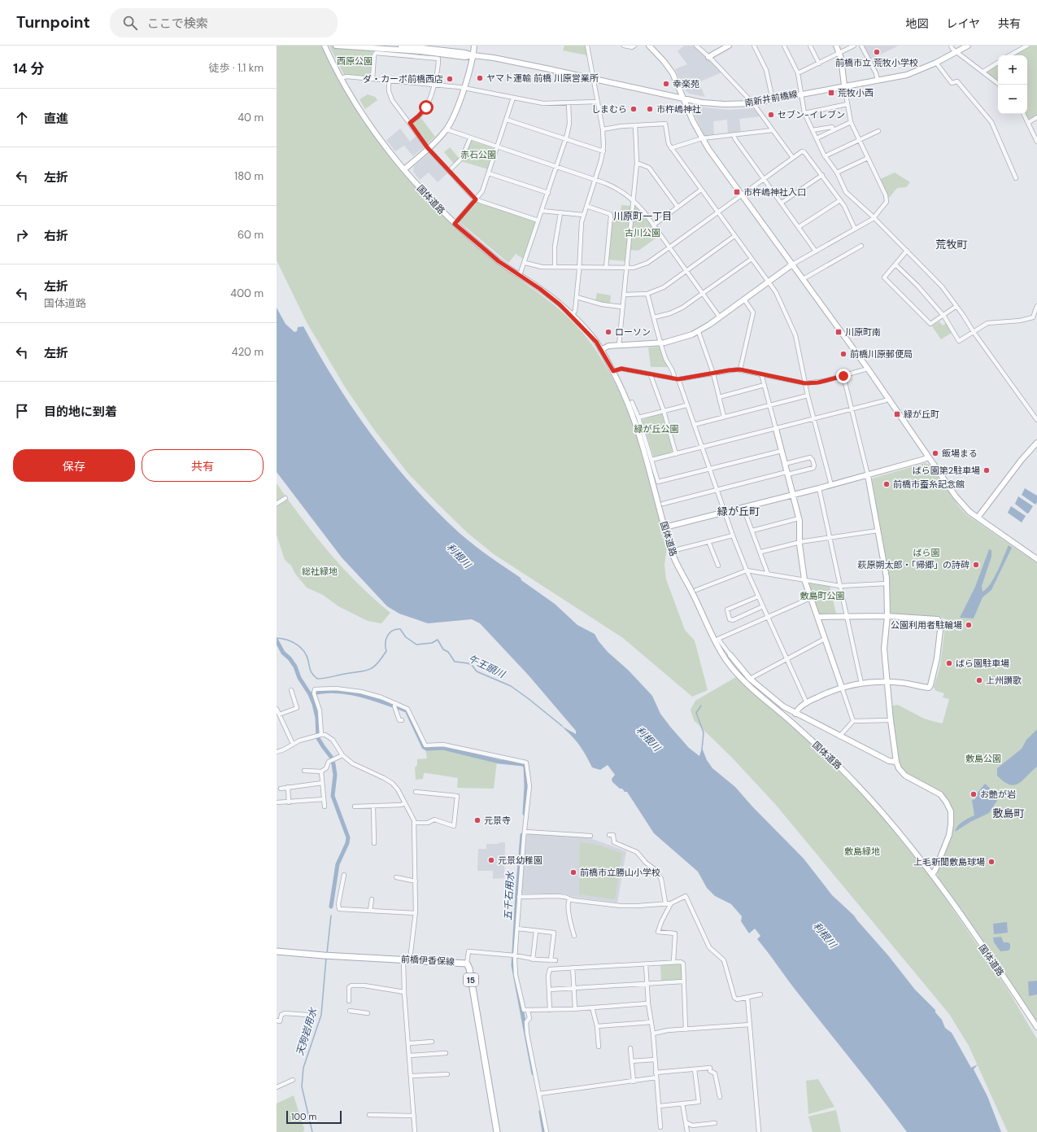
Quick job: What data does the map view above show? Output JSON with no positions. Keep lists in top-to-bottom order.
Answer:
{
  "streets": {
    "main road": ["前橋伊香保線", "15"],
    "street": ["南新井前橋線", "国体道路"]
  },
  "districts": [
    "川原町一丁目",
    "荒牧町",
    "緑が丘町",
    "敷島町"
  ],
  "water": [
    "利根川",
    "午王頭川",
    "五千石用水",
    "天狗岩用水"
  ],
  "parks": [
    "西原公園",
    "赤石公園",
    "古川公園",
    "緑が丘公園",
    "ばら園",
    "総社緑地",
    "敷島町公園",
    "敷島公園",
    "敷島緑地"
  ],
  "places": {
    "other": [
      "前橋市立 荒牧小学校",
      "ヤマト運輸 前橋 川原営業所",
      "ダ・カーポ前橋西店",
      "幸楽苑",
      "しまむら",
      "市杵嶋神社",
      "セブン-イレブン",
      "ローソン",
      "前橋川原郵便局",
      "飯場まる",
      "ばら園第2駐車場",
      "前橋市蚕糸記念館",
      "萩原朔太郎・「帰郷」の詩碑",
      "公園利用者駐輪場",
      "ばら園駐車場",
      "上州讃歌",
      "お艶が岩",
      "元景寺",
      "元景幼稚園",
      "上毛新聞敷島球場",
      "前橋市立勝山小学校"
    ],
    "transit": [
      "荒牧小西",
      "市杵嶋神社入口",
      "川原町南",
      "緑が丘町"
    ]
  },
  "scale_bar": "100 m",
  "page": {
    "header": "Turnpoint",
    "search": "ここで検索",
    "nav": ["地図", "レイヤ", "共有"],
    "heading": ["14 分", "徒歩 · 1.1 km"],
    "map_buttons": ["+", "−"],
    "list": [
      ["直進", "40 m"],
      ["左折", "180 m"],
      ["右折", "60 m"],
      ["左折", "国体道路", "400 m"],
      ["左折", "420 m"],
      "目的地に到着"
    ],
    "buttons": ["保存", "共有"],
    "scale": "100 m"
  }
}
